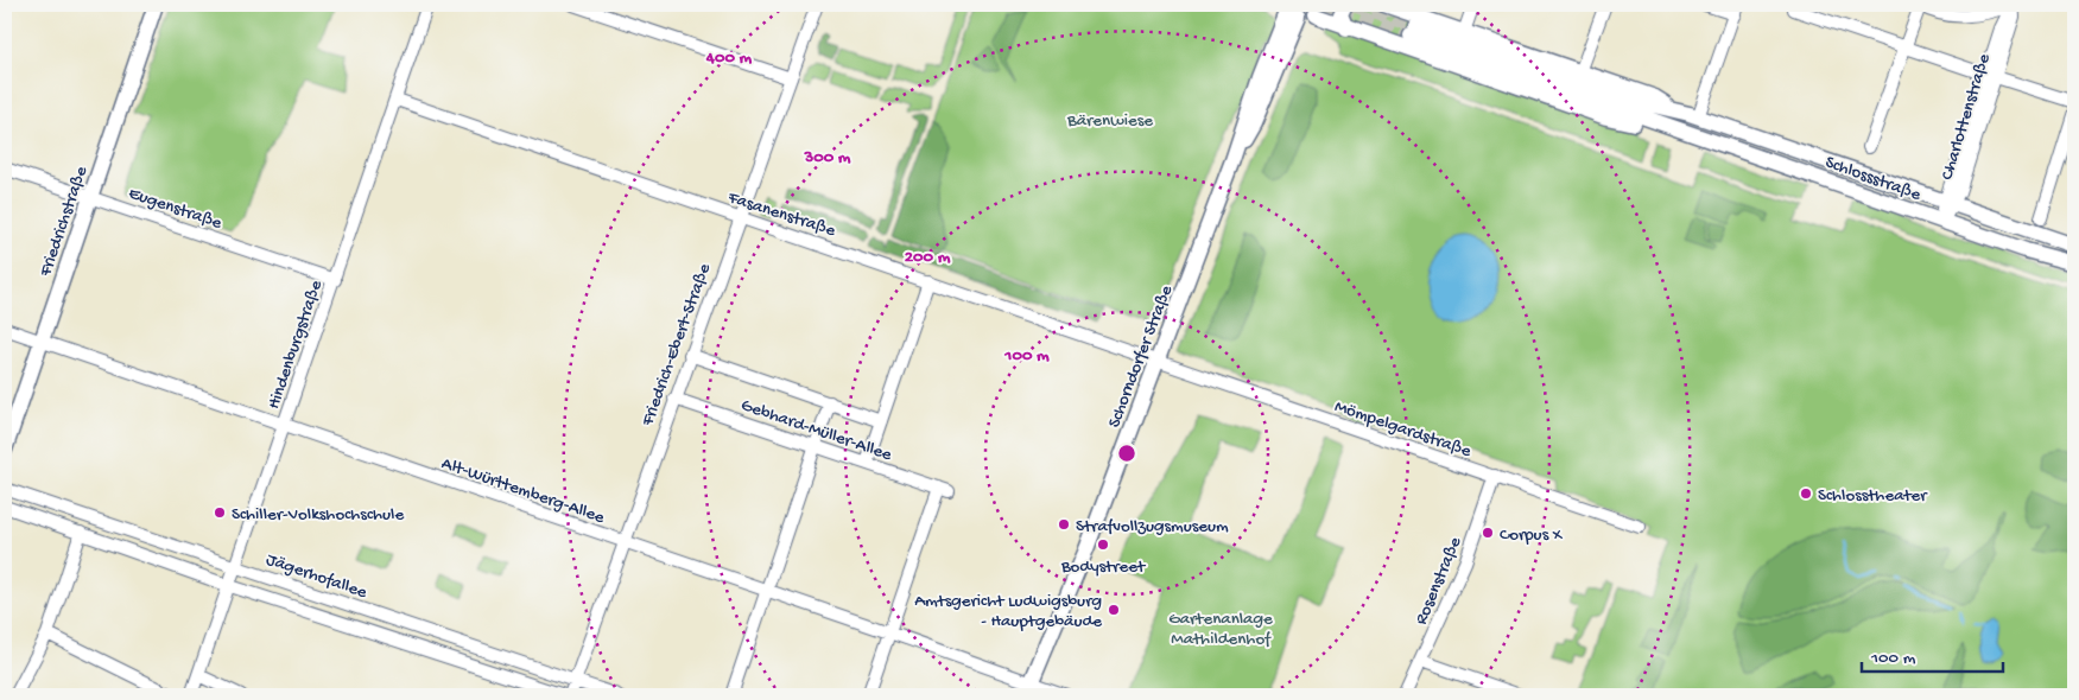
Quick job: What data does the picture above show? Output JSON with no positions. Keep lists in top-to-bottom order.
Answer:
{
  "streets": {
    "main road": ["Schlossstraße", "Friedrichstraße", "Schorndorfer Straße"],
    "street": [
      "Charlottenstraße",
      "Eugenstraße",
      "Fasanenstraße",
      "Hindenburgstraße",
      "Friedrich-Ebert-Straße",
      "Mömpelgardstraße",
      "Gebhard-Müller-Allee",
      "Alt-Württemberg-Allee",
      "Jägerhofallee",
      "Rosenstraße"
    ]
  },
  "crossings": [
    ["Charlottenstraße", "Schlossstraße"],
    ["Eugenstraße", "Friedrichstraße"],
    ["Eugenstraße", "Hindenburgstraße"],
    ["Fasanenstraße", "Hindenburgstraße"],
    ["Fasanenstraße", "Friedrich-Ebert-Straße"],
    ["Fasanenstraße", "Schorndorfer Straße"],
    ["Fasanenstraße", "Mömpelgardstraße"],
    ["Friedrichstraße", "Alt-Württemberg-Allee"],
    ["Hindenburgstraße", "Alt-Württemberg-Allee"],
    ["Hindenburgstraße", "Jägerhofallee"],
    ["Friedrich-Ebert-Straße", "Gebhard-Müller-Allee"],
    ["Friedrich-Ebert-Straße", "Alt-Württemberg-Allee"],
    ["Friedrich-Ebert-Straße", "Jägerhofallee"],
    ["Schorndorfer Straße", "Mömpelgardstraße"],
    ["Schorndorfer Straße", "Alt-Württemberg-Allee"],
    ["Mömpelgardstraße", "Rosenstraße"],
    ["Gebhard-Müller-Allee", "Alt-Württemberg-Allee"]
  ],
  "parks": ["Bärenwiese", "Gartenanlage Mathildenhof"],
  "places": [
    "Schlosstheater",
    "Schiller-Volkshochschule",
    "Strafvollzugsmuseum",
    "Corpus X",
    "Bodystreet",
    "Amtsgericht Ludwigsburg - Hauptgebäude"
  ],
  "scale_bar": "100 m",
  "rings": [
    "400 m",
    "300 m",
    "200 m",
    "100 m"
  ]
}
